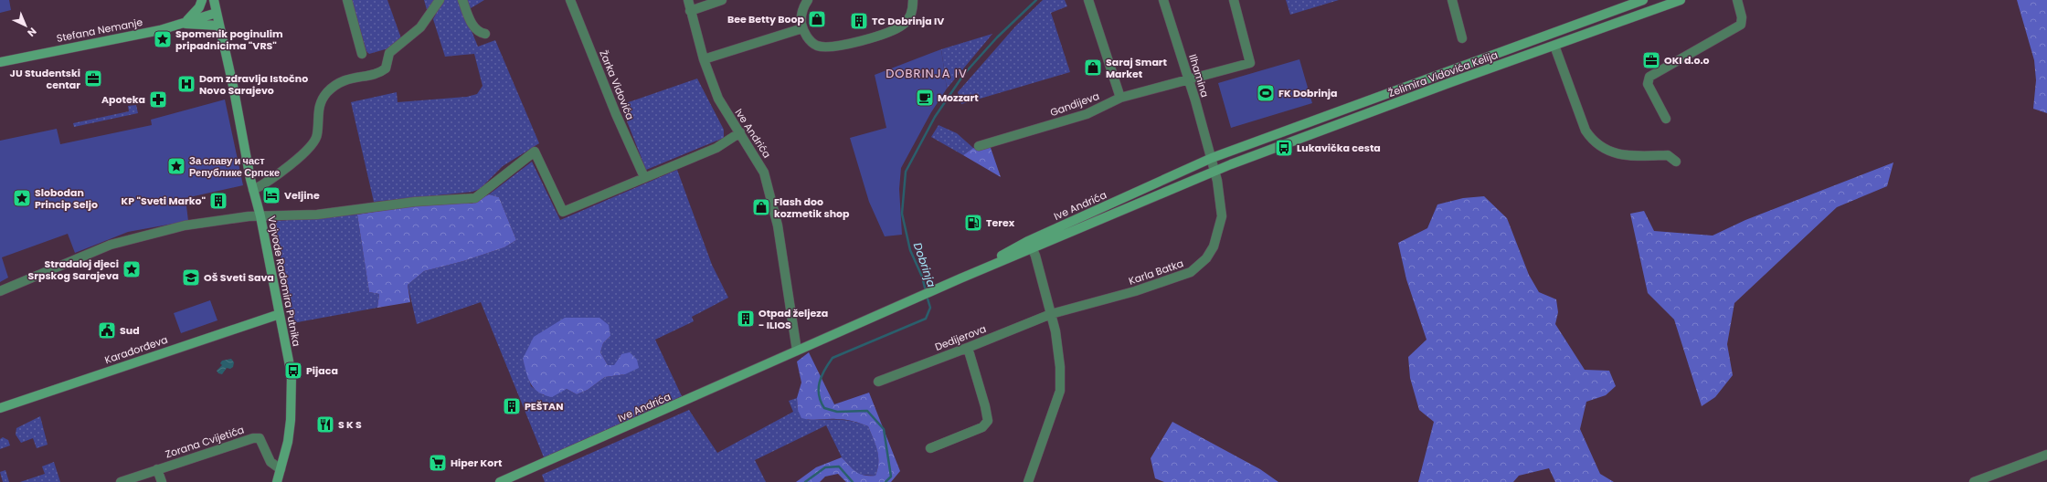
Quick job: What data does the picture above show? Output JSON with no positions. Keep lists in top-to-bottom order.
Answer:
{
  "streets": {
    "main road": [
      "Stefana Nemanje",
      "Želimira Vidovića Kelija",
      "Ive Andrića",
      "Vojvode Radomira Putnika",
      "Karađorđeva"
    ],
    "street": [
      "Ilhamina",
      "Žarka Vidovića",
      "Gandijeva",
      "Karla Batka",
      "Dedijerova",
      "Zorana Cvijetića"
    ]
  },
  "crossings": [
    ["Stefana Nemanje", "Vojvode Radomira Putnika"],
    ["Želimira Vidovića Kelija", "Ilhamina"],
    ["Želimira Vidovića Kelija", "Ive Andrića"],
    ["Želimira Vidovića Kelija", "Karla Batka"],
    ["Ilhamina", "Gandijeva"],
    ["Ilhamina", "Ive Andrića"],
    ["Ilhamina", "Karla Batka"],
    ["Ive Andrića", "Karla Batka"],
    ["Karla Batka", "Dedijerova"],
    ["Vojvode Radomira Putnika", "Karađorđeva"],
    ["Vojvode Radomira Putnika", "Zorana Cvijetića"]
  ],
  "districts": ["DOBRINJA IV"],
  "water": ["Dobrinja"],
  "places": {
    "shop": ["Bee Betty Boop", "Saraj Smart Market", "Flash doo kozmetik shop"],
    "building": [
      "TC Dobrinja IV",
      "KP \"Sveti Marko\"",
      "Otpad željeza - ILIOS",
      "PEŠTAN"
    ],
    "place": [
      "Spomenik poginulim pripadnicima \"VRS\"",
      "За славу и част Републике Српске",
      "Slobodan Princip Seljo",
      "Stradaloj djeci Srpskog Sarajeva"
    ],
    "office": ["OKI d.o.o", "JU Studentski centar"],
    "hospital": ["Dom zdravlja Istočno Novo Sarajevo"],
    "sports": ["FK Dobrinja"],
    "cafe": ["Mozzart"],
    "pharmacy": ["Apoteka"],
    "bus stop": ["Lukavička cesta", "Pijaca"],
    "hotel": ["Veljine"],
    "fuel station": ["Terex"],
    "school or university": ["OŠ Sveti Sava"],
    "public building": ["Sud"],
    "restaurant": ["S K S"],
    "supermarket": ["Hiper Kort"]
  },
  "north": "bottom right"
}
